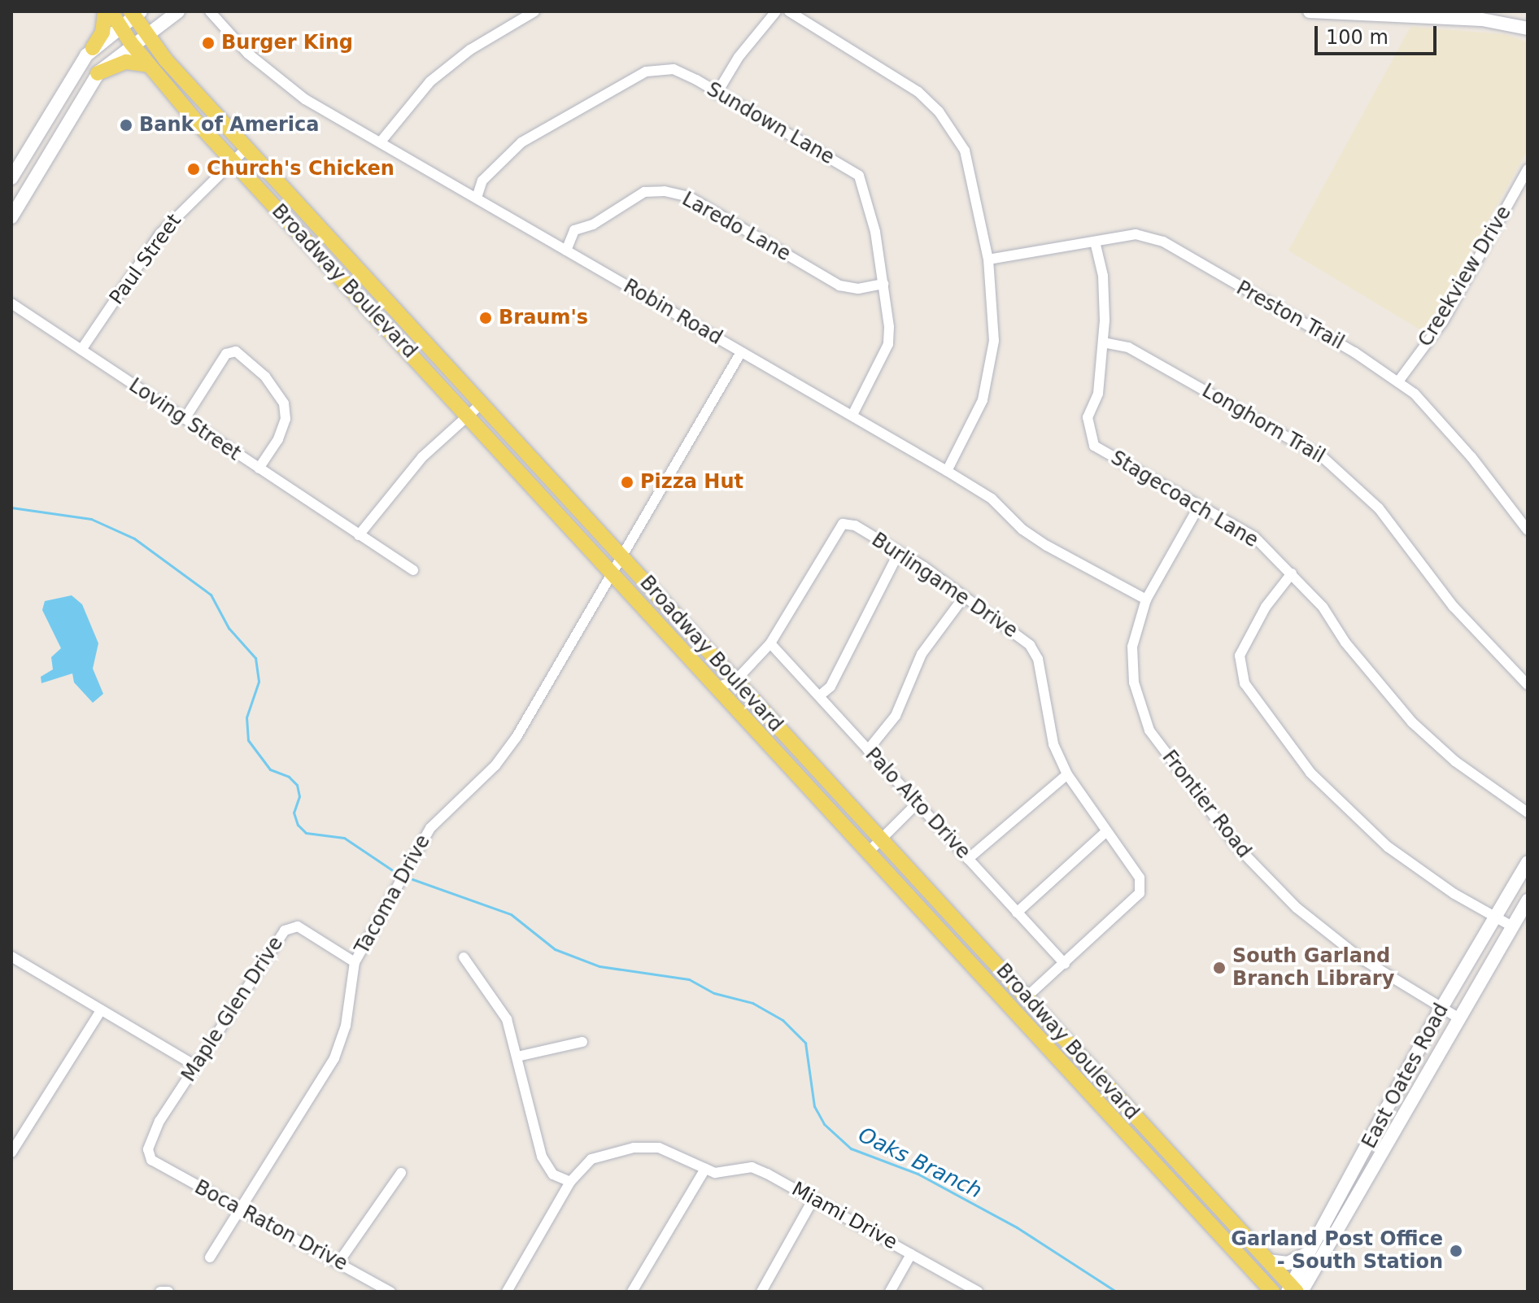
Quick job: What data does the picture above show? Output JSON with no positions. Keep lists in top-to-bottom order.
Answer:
{
  "streets": {
    "main road": ["Broadway Boulevard", "East Oates Road"],
    "street": [
      "Sundown Lane",
      "Laredo Lane",
      "Paul Street",
      "Creekview Drive",
      "Robin Road",
      "Preston Trail",
      "Loving Street",
      "Longhorn Trail",
      "Stagecoach Lane",
      "Burlingame Drive",
      "Palo Alto Drive",
      "Frontier Road",
      "Tacoma Drive",
      "Maple Glen Drive",
      "Miami Drive",
      "Boca Raton Drive"
    ]
  },
  "crossings": [
    ["Sundown Lane", "Laredo Lane"],
    ["Sundown Lane", "Robin Road"],
    ["Laredo Lane", "Robin Road"],
    ["Paul Street", "Broadway Boulevard"],
    ["Paul Street", "Loving Street"],
    ["Creekview Drive", "Preston Trail"],
    ["Broadway Boulevard", "Tacoma Drive"],
    ["Broadway Boulevard", "East Oates Road"],
    ["Robin Road", "Frontier Road"],
    ["Robin Road", "Tacoma Drive"],
    ["Preston Trail", "Stagecoach Lane"],
    ["Longhorn Trail", "Stagecoach Lane"],
    ["Stagecoach Lane", "Frontier Road"],
    ["Burlingame Drive", "Palo Alto Drive"],
    ["Frontier Road", "East Oates Road"],
    ["Tacoma Drive", "Maple Glen Drive"],
    ["Tacoma Drive", "Boca Raton Drive"],
    ["Maple Glen Drive", "Boca Raton Drive"]
  ],
  "water": ["Oaks Branch"],
  "places": [
    "Burger King",
    "Bank of America",
    "Church's Chicken",
    "Braum's",
    "Pizza Hut",
    "South Garland Branch Library",
    "Garland Post Office - South Station"
  ],
  "scale_bar": "100 m"
}
